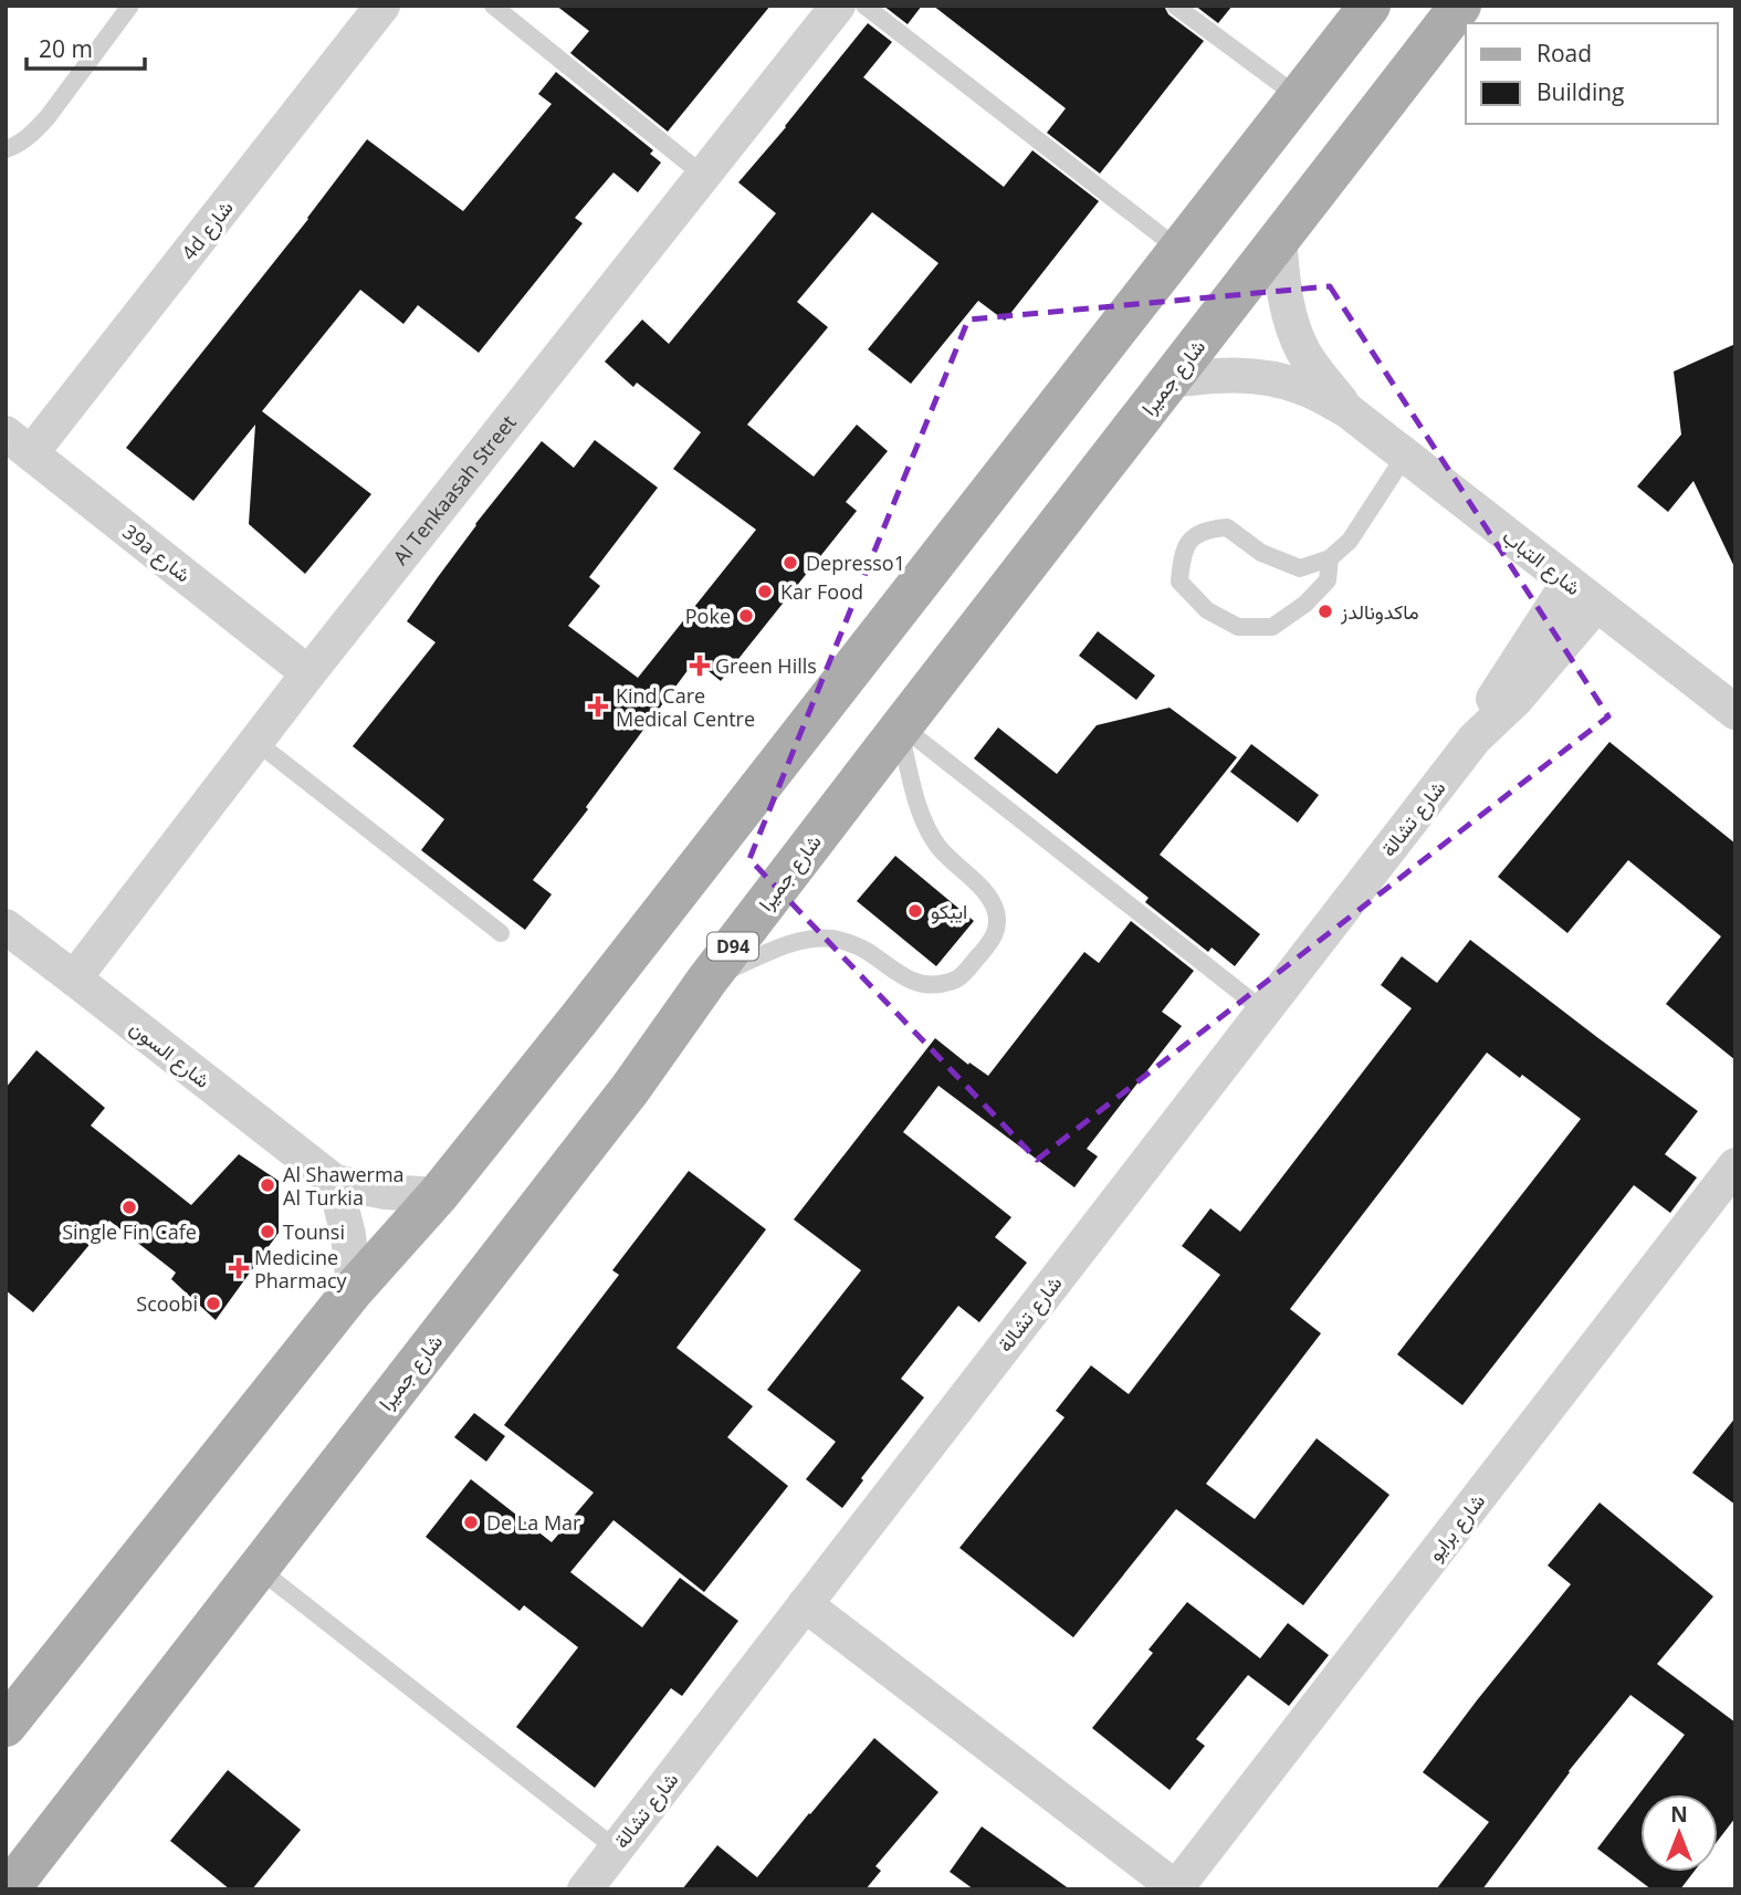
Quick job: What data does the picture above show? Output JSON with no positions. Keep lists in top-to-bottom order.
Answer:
{
  "streets": {
    "main road": ["شارع جميرا", "D94"],
    "street": [
      "4d شارع",
      "Al Tenkaasah Street",
      "39a شارع",
      "شارع التباب",
      "شارع تشالة",
      "شارع السون",
      "شارع برايو"
    ]
  },
  "crossings": [
    ["4d شارع", "39a شارع"],
    ["شارع جميرا", "شارع التباب"],
    ["Al Tenkaasah Street", "39a شارع"],
    ["Al Tenkaasah Street", "شارع السون"],
    ["شارع التباب", "شارع تشالة"]
  ],
  "places": {
    "other": [
      "Depresso1",
      "Kar Food",
      "ماكدونالدز",
      "Poke",
      "ايبكو",
      "Al Shawerma Al Turkia",
      "Single Fin Cafe",
      "Tounsi",
      "Scoobi",
      "De La Mar"
    ],
    "health": ["Green Hills", "Kind Care Medical Centre", "Medicine Pharmacy"]
  },
  "legend": ["Road", "Building"],
  "scale_bar": "20 m",
  "north": "top"
}
